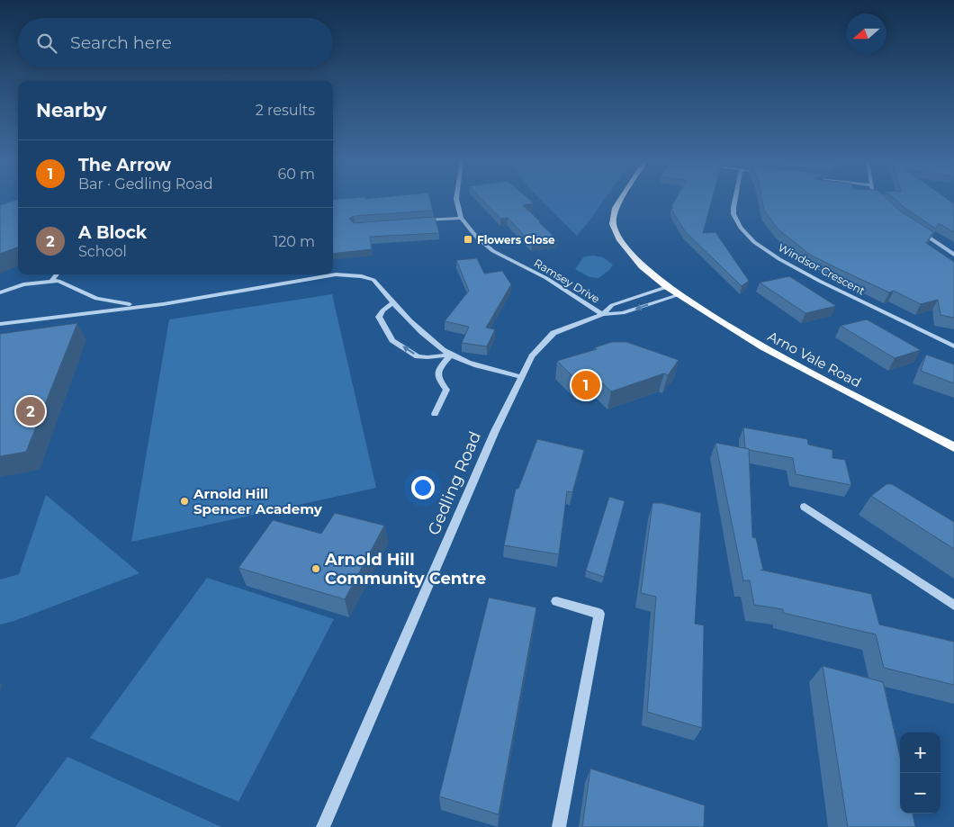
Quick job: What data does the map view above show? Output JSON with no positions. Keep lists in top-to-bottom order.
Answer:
{
  "streets": {
    "main road": ["Arno Vale Road"],
    "street": ["Windsor Crescent", "Ramsey Drive", "Gedling Road"]
  },
  "crossings": [
    ["Ramsey Drive", "Gedling Road"],
    ["Arno Vale Road", "Gedling Road"]
  ],
  "places": {
    "transit": ["Flowers Close"],
    "other": ["Arnold Hill Spencer Academy", "Arnold Hill Community Centre"]
  },
  "north": "left",
  "page": {
    "search": "Search here",
    "heading": ["Nearby", "2 results"],
    "list": [
      {
        "mark": "1",
        "name": "The Arrow",
        "note": "Bar · Gedling Road",
        "value": "60 m"
      },
      {
        "mark": "2",
        "name": "A Block",
        "note": "School",
        "value": "120 m"
      }
    ],
    "pins": ["1", "2"],
    "map_buttons": ["+", "−"]
  }
}
